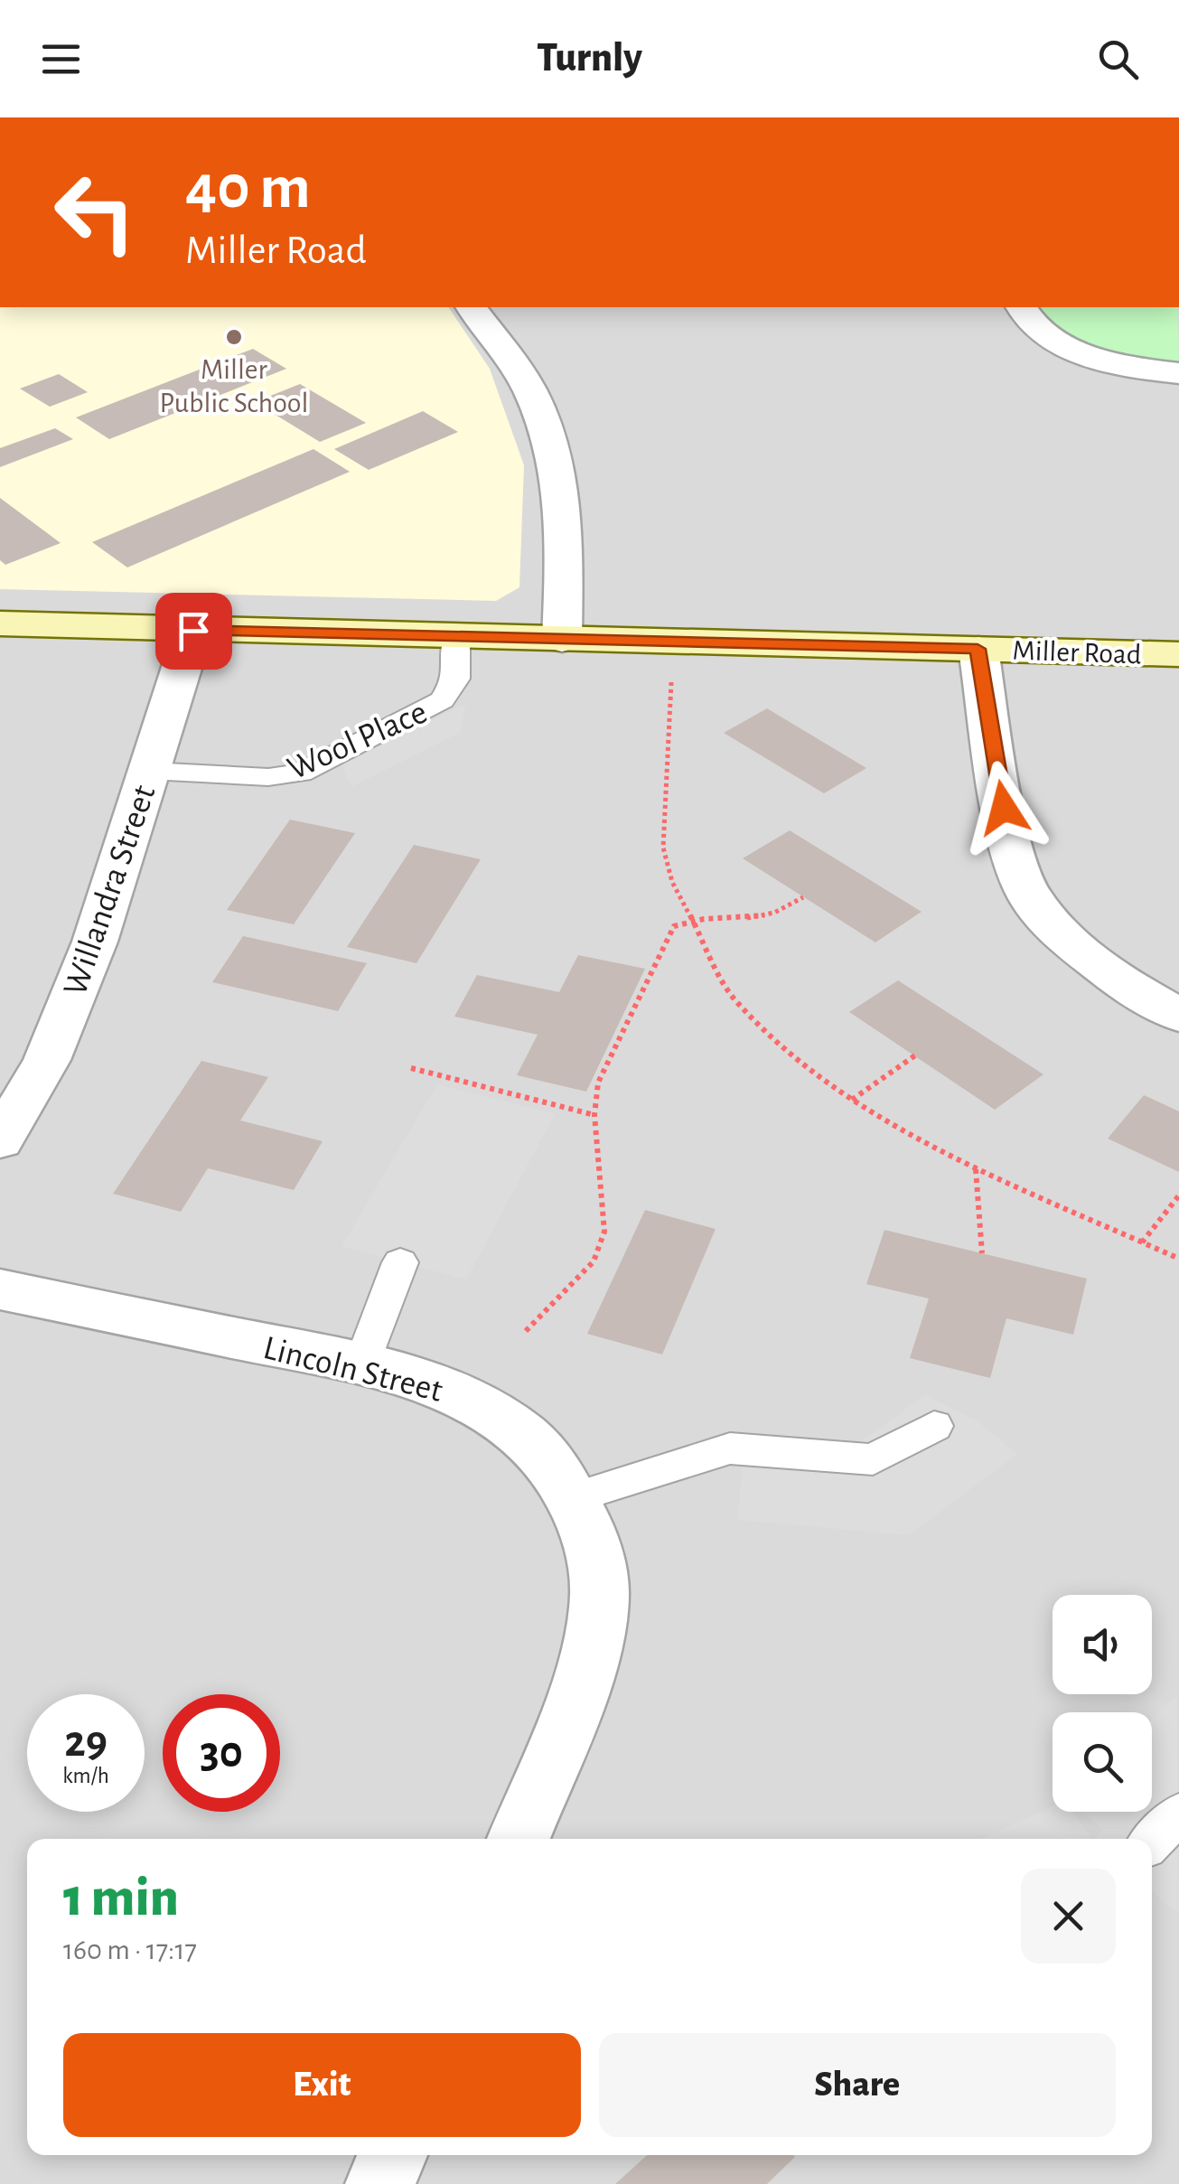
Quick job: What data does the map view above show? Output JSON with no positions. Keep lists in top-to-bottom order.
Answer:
{
  "streets": {
    "street": ["Miller Road", "Willandra Street", "Lincoln Street"],
    "lane": ["Wool Place"]
  },
  "crossings": [
    ["Miller Road", "Wool Place"],
    ["Miller Road", "Willandra Street"],
    ["Wool Place", "Willandra Street"]
  ],
  "places": ["Miller Public School"],
  "page": {
    "header": "Turnly",
    "turn": ["40 m", "Miller Road"],
    "speed": "29 km/h",
    "limit": "30",
    "heading": ["1 min", "160 m · 17:17"],
    "buttons": ["Exit", "Share"]
  }
}
